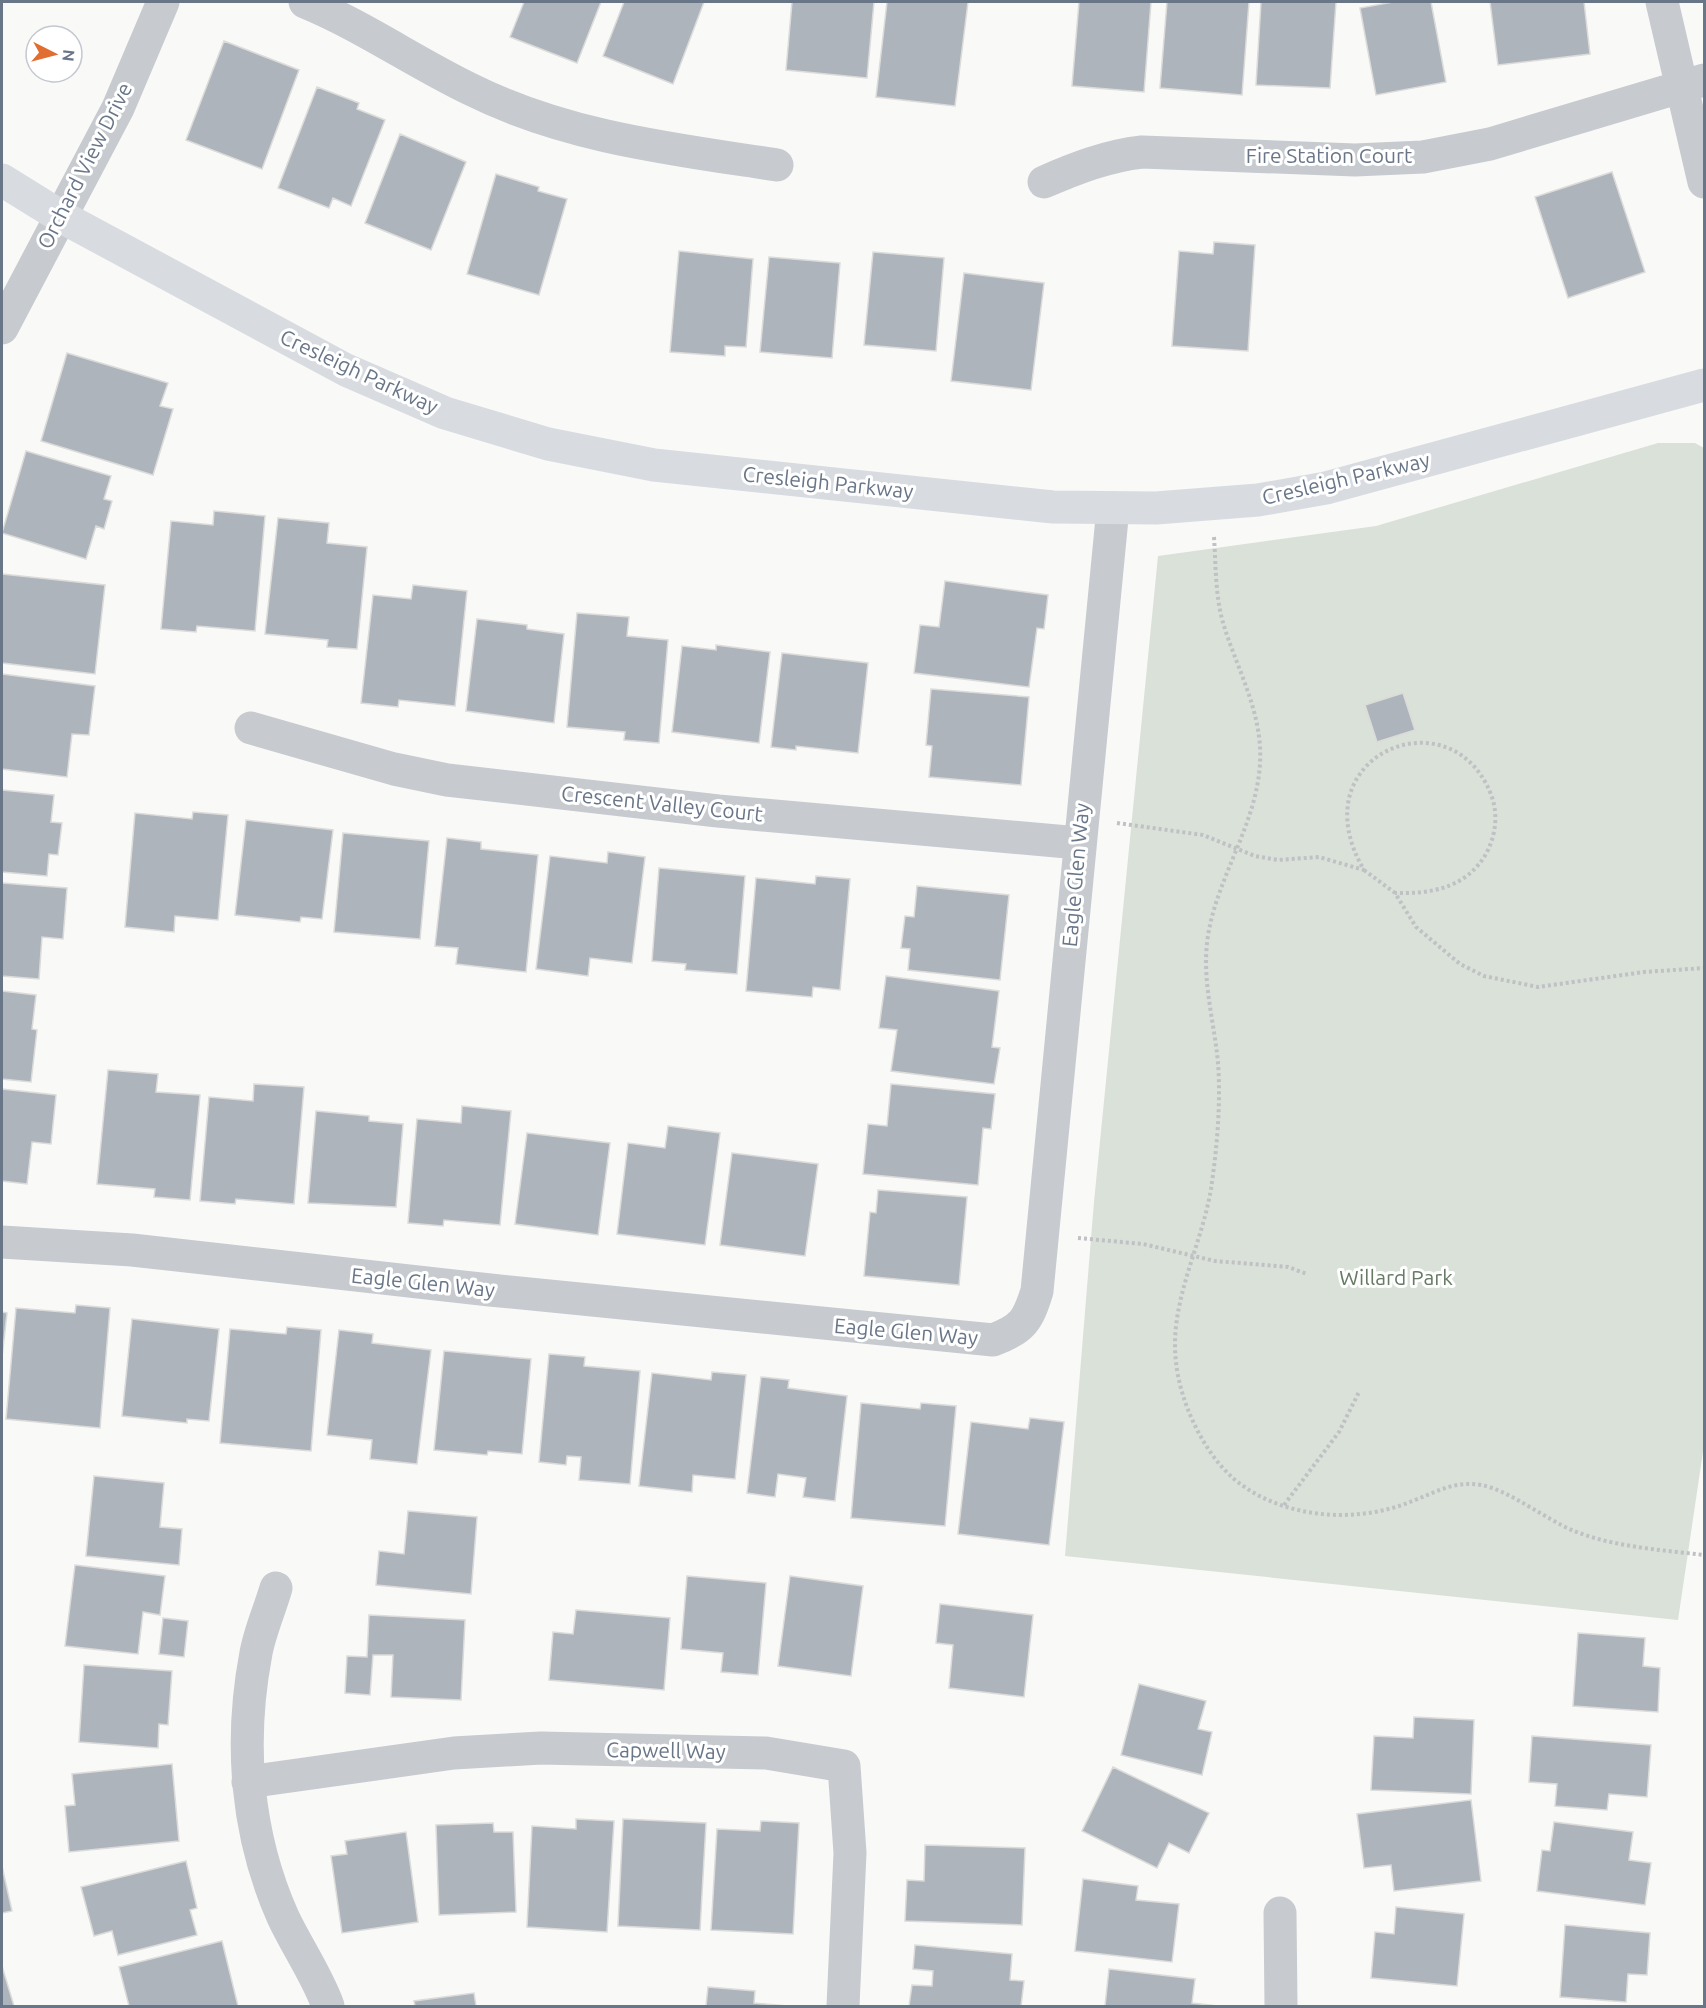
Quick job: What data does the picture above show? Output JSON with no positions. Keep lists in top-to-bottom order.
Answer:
{
  "streets": {
    "street": [
      "Fire Station Court",
      "Orchard View Drive",
      "Cresleigh Parkway",
      "Crescent Valley Court",
      "Eagle Glen Way",
      "Capwell Way"
    ]
  },
  "crossings": [
    ["Orchard View Drive", "Cresleigh Parkway"],
    ["Cresleigh Parkway", "Eagle Glen Way"],
    ["Crescent Valley Court", "Eagle Glen Way"]
  ],
  "parks": ["Willard Park"],
  "north": "right"
}
